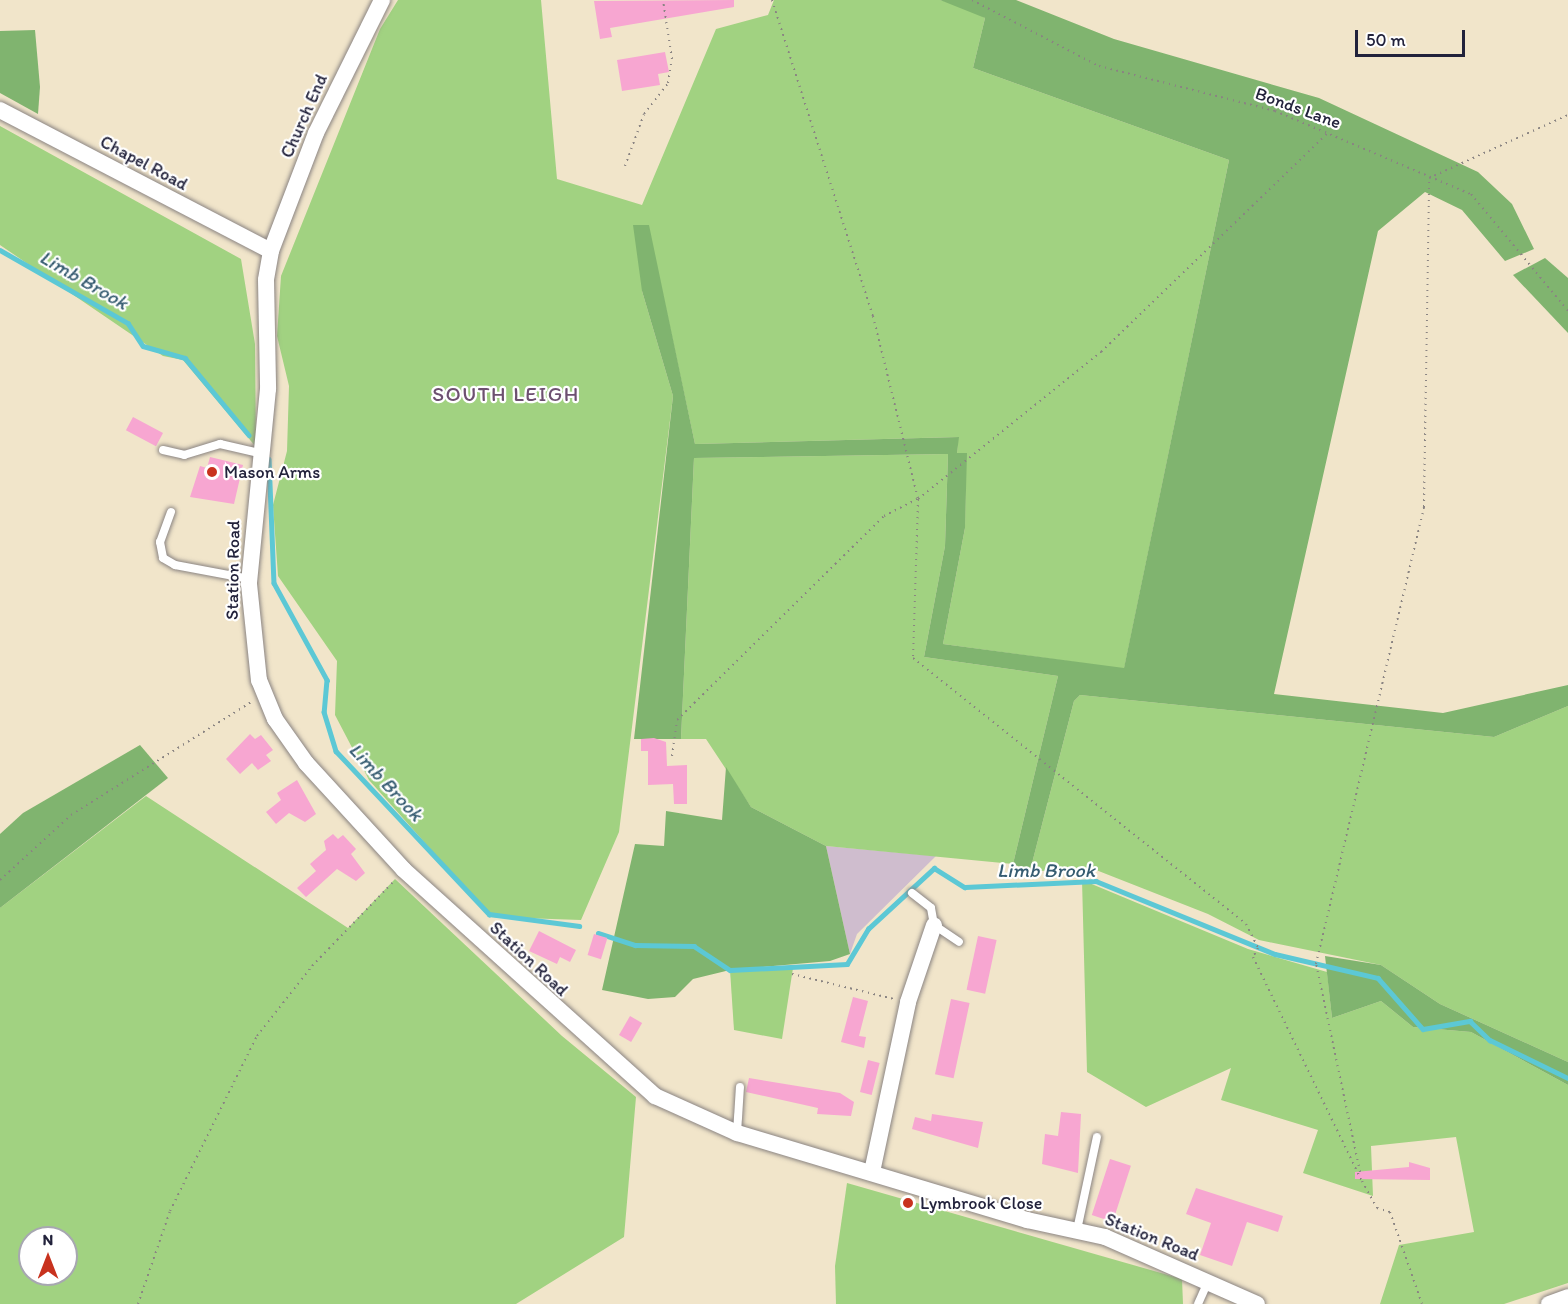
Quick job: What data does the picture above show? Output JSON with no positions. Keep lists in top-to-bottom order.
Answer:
{
  "streets": {
    "street": ["Church End", "Chapel Road", "Station Road"],
    "path": ["Bonds Lane"]
  },
  "crossings": [
    ["Church End", "Chapel Road"],
    ["Church End", "Station Road"],
    ["Chapel Road", "Station Road"]
  ],
  "districts": ["SOUTH LEIGH"],
  "water": ["Limb Brook"],
  "places": ["Mason Arms", "Lymbrook Close"],
  "scale_bar": "50 m",
  "north": "top"
}
